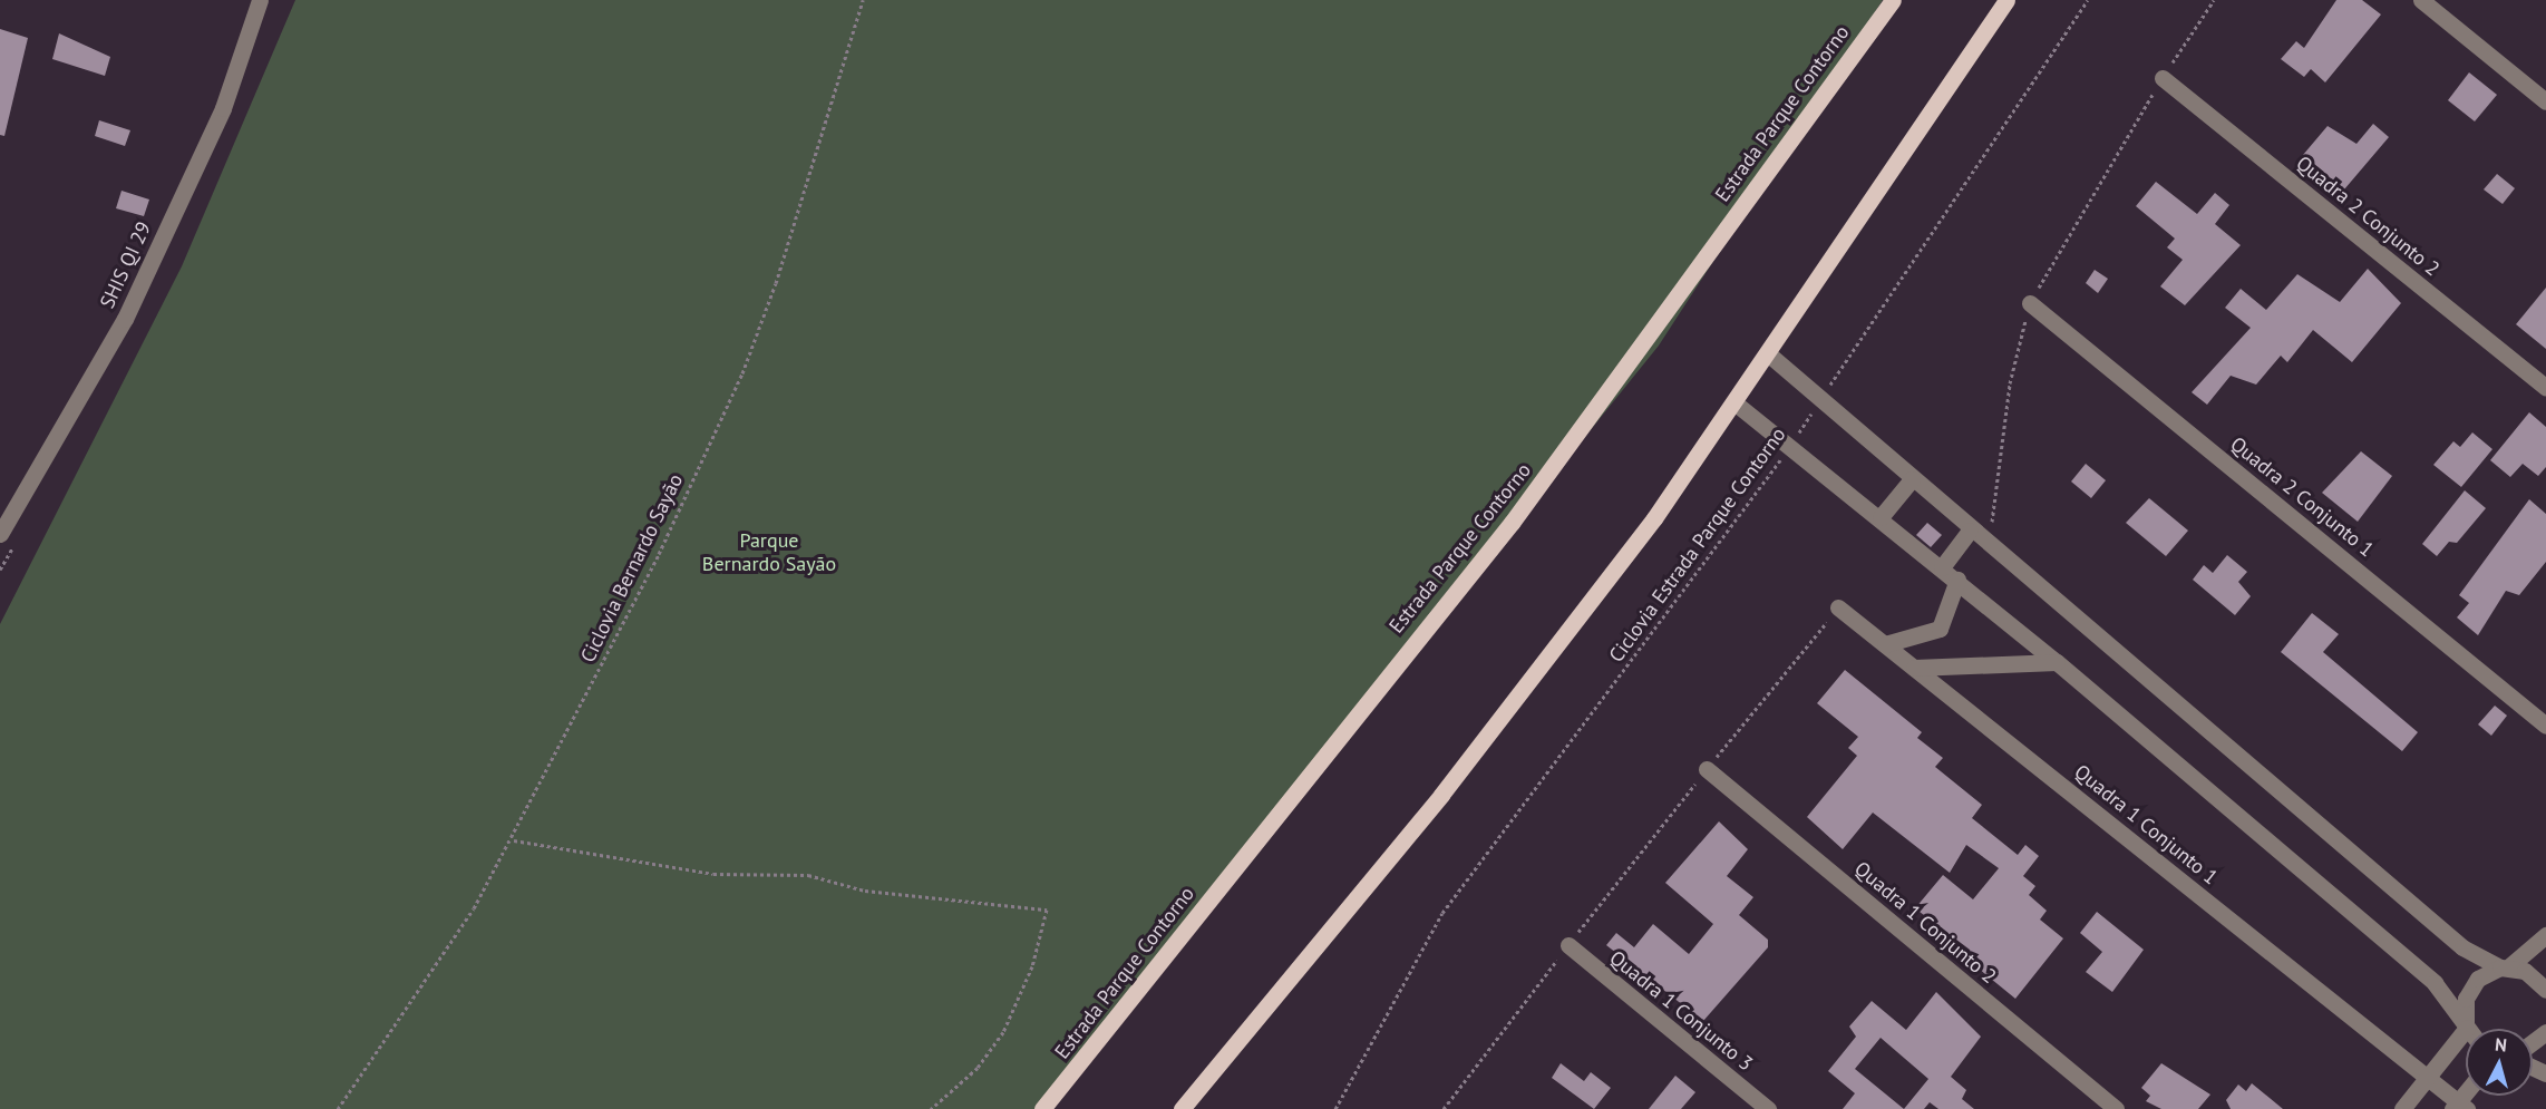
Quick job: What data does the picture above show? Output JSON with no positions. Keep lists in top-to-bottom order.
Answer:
{
  "streets": {
    "main road": ["Estrada Parque Contorno"],
    "street": [
      "Quadra 2 Conjunto 2",
      "SHIS QI 29",
      "Quadra 2 Conjunto 1",
      "Quadra 1 Conjunto 1",
      "Quadra 1 Conjunto 2",
      "Quadra 1 Conjunto 3"
    ],
    "path": ["Ciclovia Estrada Parque Contorno", "Ciclovia Bernardo Sayão"]
  },
  "parks": ["Parque Bernardo Sayão"],
  "north": "top"
}
